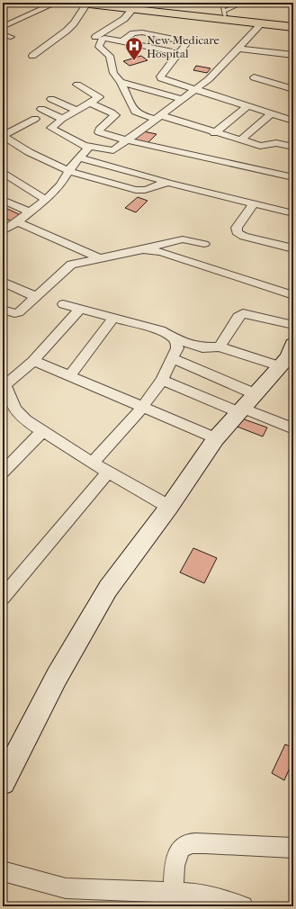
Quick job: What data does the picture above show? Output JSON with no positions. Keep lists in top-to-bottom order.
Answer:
{
  "places": {
    "hospital": ["New Medicare Hospital"]
  }
}
